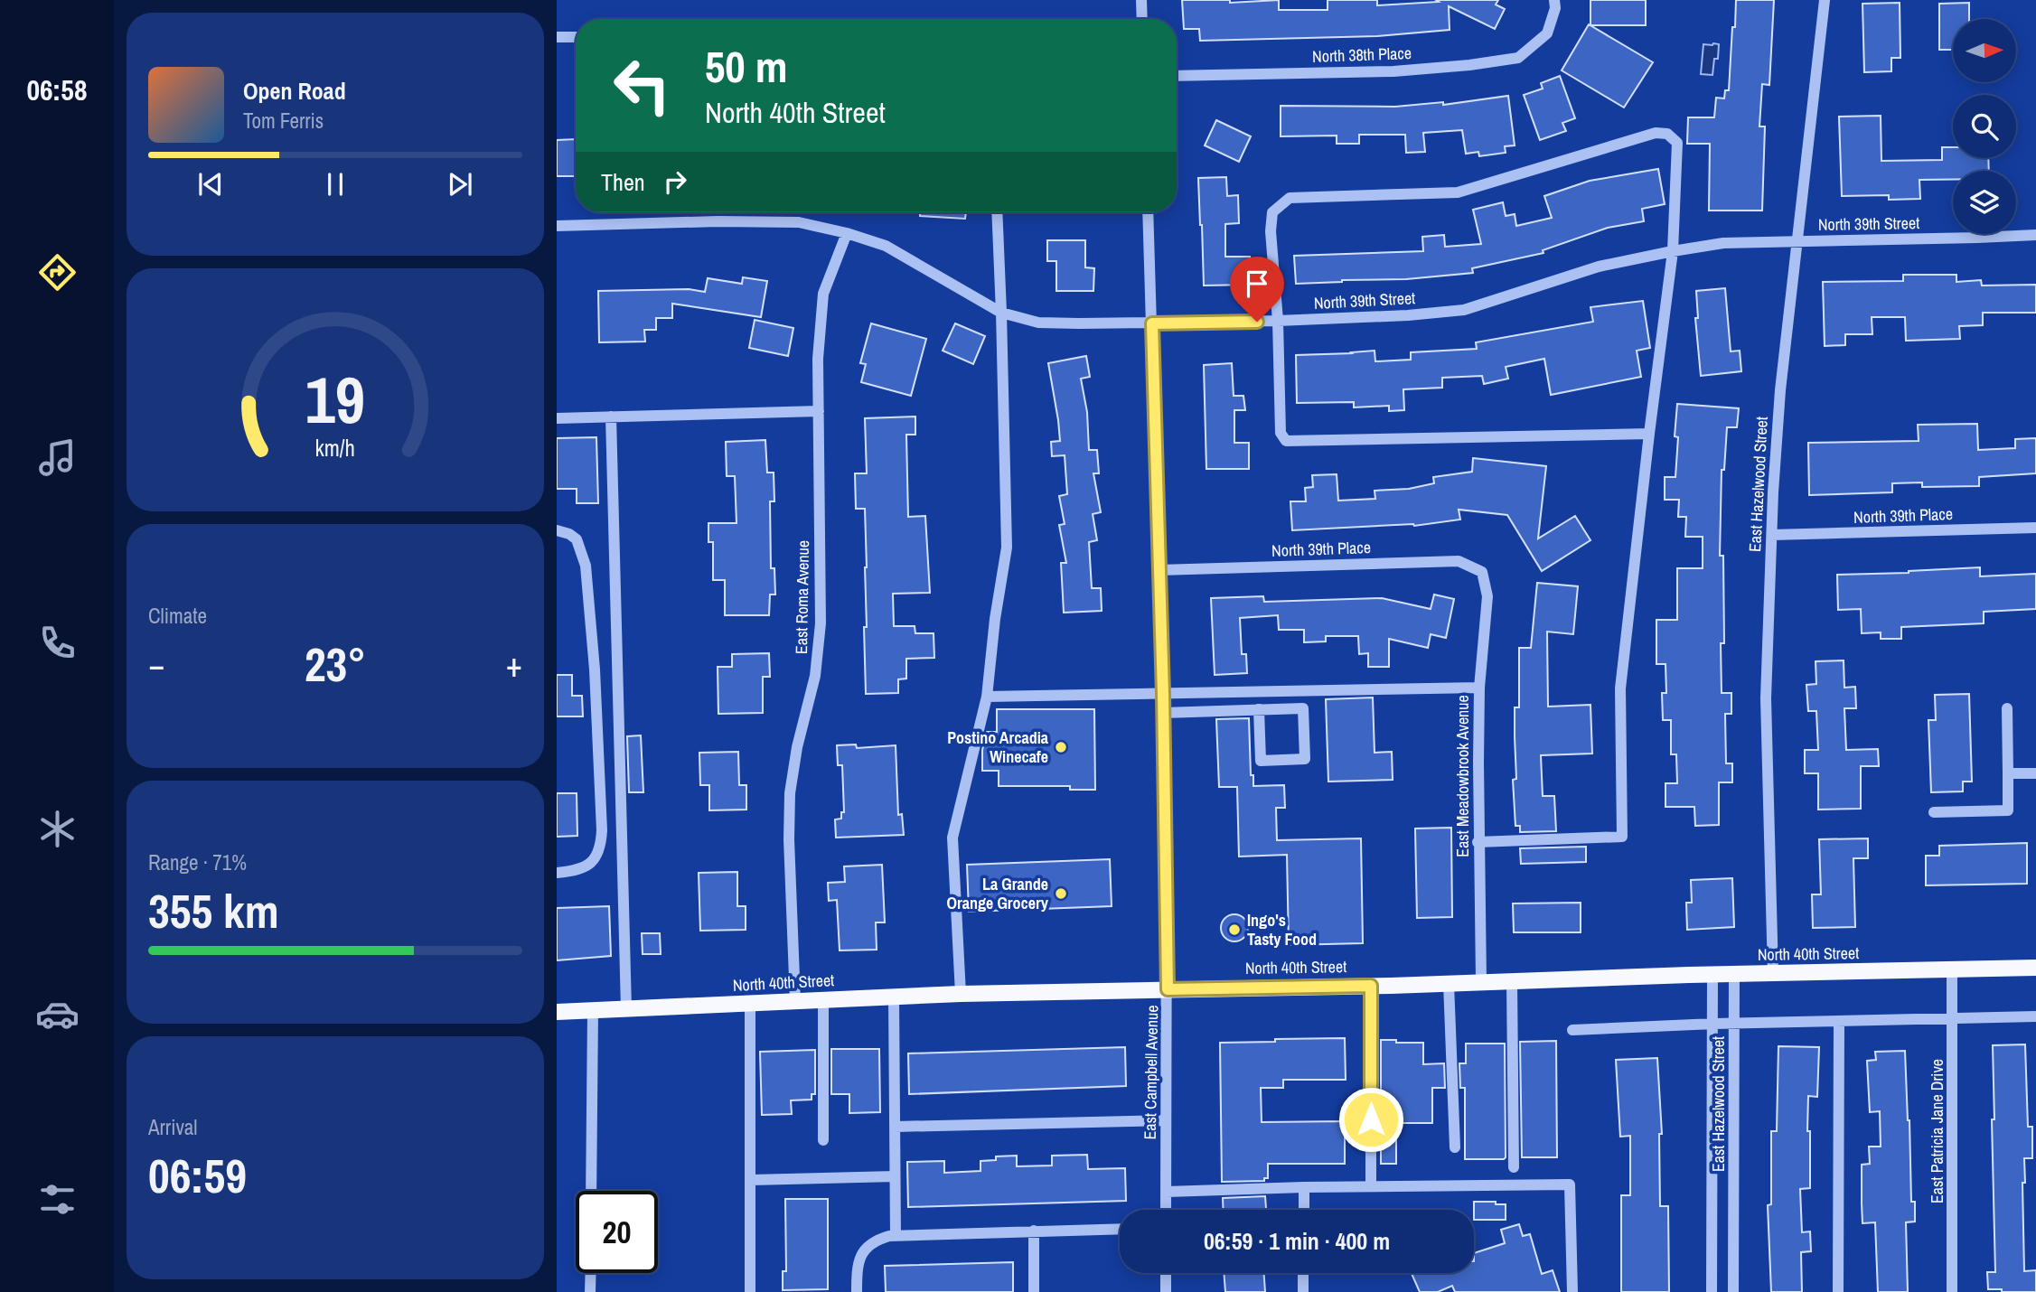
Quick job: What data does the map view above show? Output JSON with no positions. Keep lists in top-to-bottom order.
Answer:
{
  "streets": {
    "main road": ["North 40th Street"],
    "street": [
      "North 38th Place",
      "North 39th Street",
      "East Hazelwood Street",
      "North 39th Place",
      "East Roma Avenue",
      "East Meadowbrook Avenue",
      "East Campbell Avenue",
      "East Patricia Jane Drive"
    ]
  },
  "crossings": [
    ["North 39th Street", "East Hazelwood Street"],
    ["North 39th Street", "East Roma Avenue"],
    ["North 39th Street", "East Campbell Avenue"],
    ["East Hazelwood Street", "North 39th Place"],
    ["East Hazelwood Street", "North 40th Street"],
    ["North 39th Place", "East Meadowbrook Avenue"],
    ["North 39th Place", "East Campbell Avenue"],
    ["East Roma Avenue", "North 40th Street"],
    ["East Meadowbrook Avenue", "North 40th Street"],
    ["North 40th Street", "East Campbell Avenue"],
    ["North 40th Street", "East Patricia Jane Drive"]
  ],
  "places": ["Postino Arcadia Winecafe", "La Grande Orange Grocery", "Ingo's Tasty Food"],
  "north": "right",
  "page": {
    "tabs": "06:58",
    "turn": ["50 m", "North 40th Street"],
    "song": ["Open Road", "Tom Ferris"],
    "then": "Then",
    "tile": [
      "Climate",
      ["Range · 71%", "355 km"],
      ["Arrival", "06:59"]
    ],
    "heat": ["−", "23°", "+"],
    "limit": "20",
    "trip": "06:59 · 1 min · 400 m",
    "gauge": ["19", "km/h"]
  }
}
